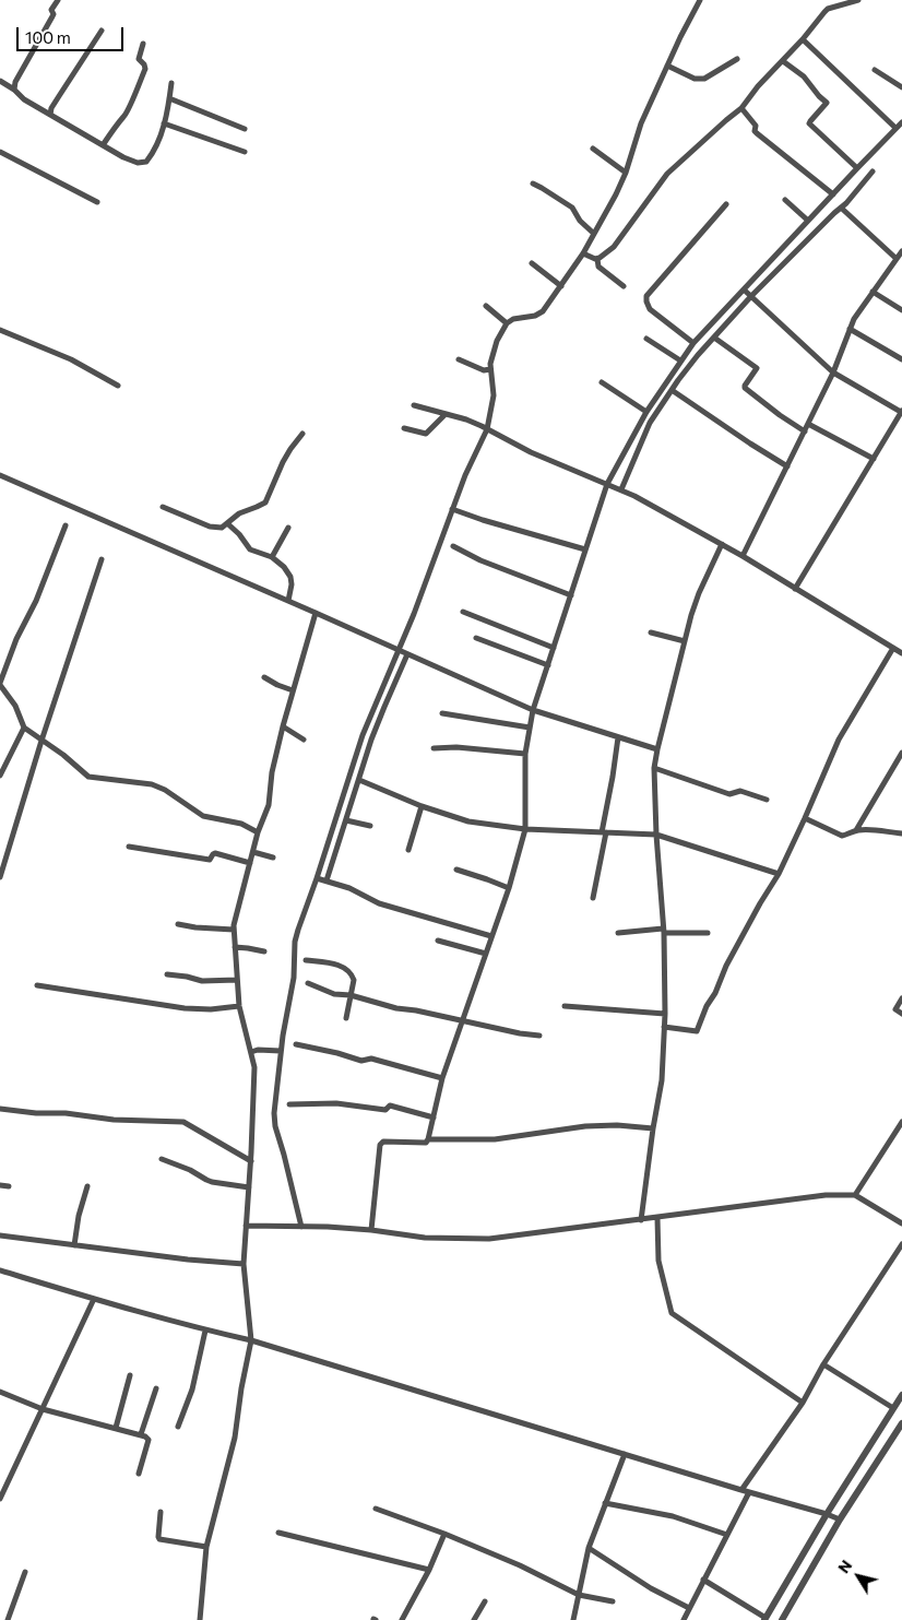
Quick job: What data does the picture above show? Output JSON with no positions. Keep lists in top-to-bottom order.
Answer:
{
  "scale_bar": "100 m",
  "north": "top left"
}
